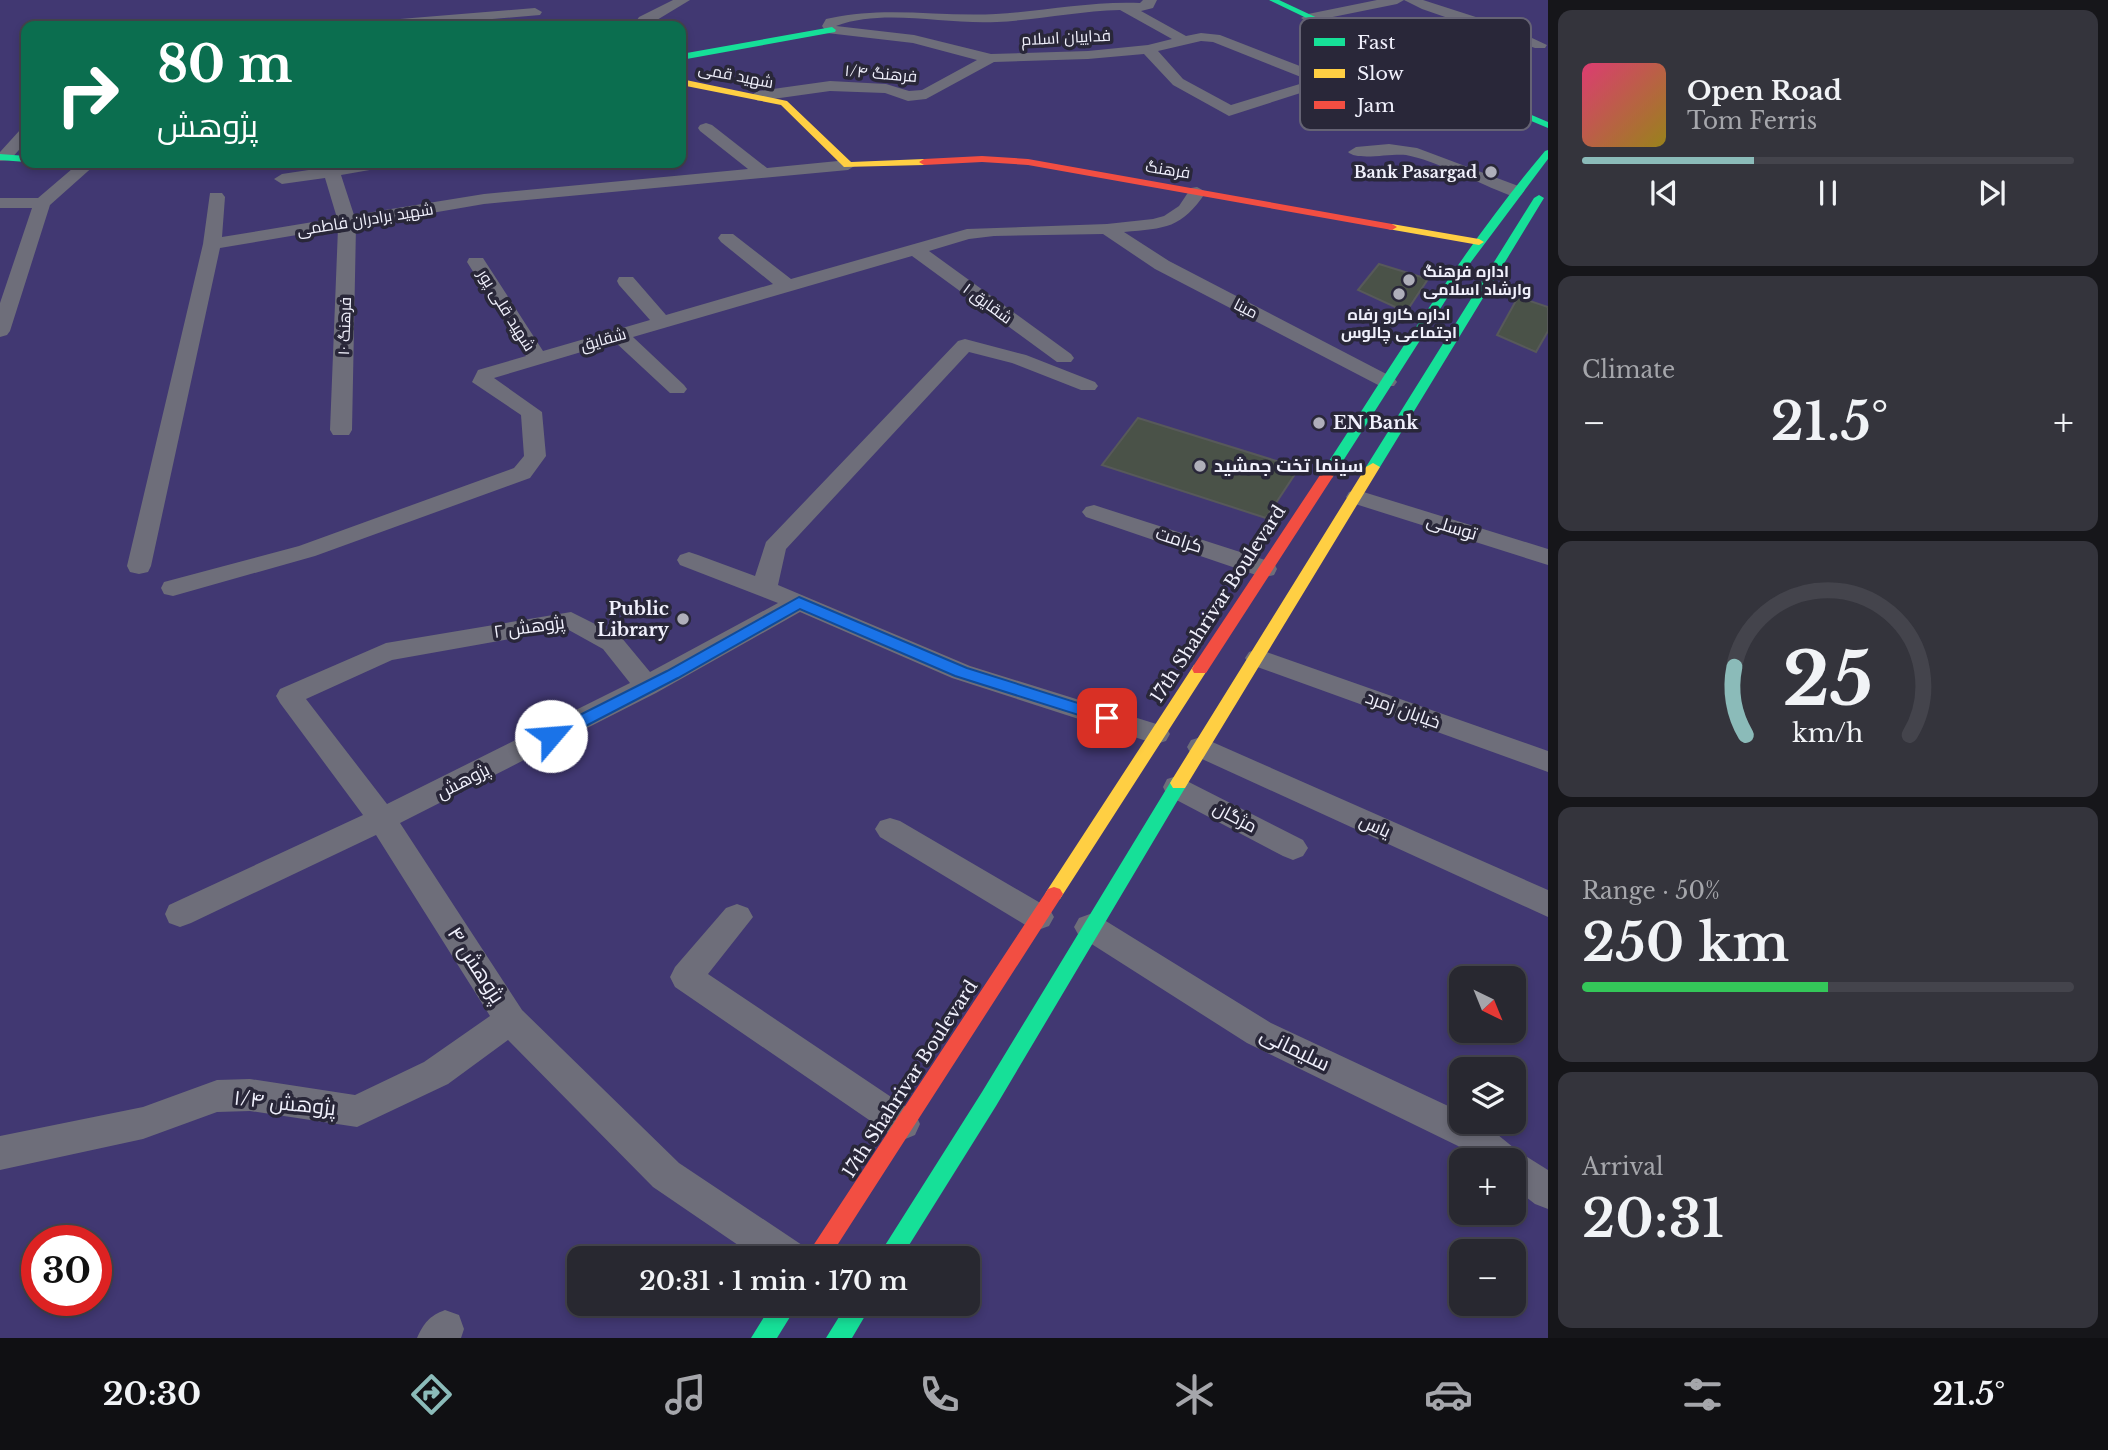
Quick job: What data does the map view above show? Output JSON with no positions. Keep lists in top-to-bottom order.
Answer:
{
  "streets": {
    "main road": [
      "فداییان اسلام",
      "شهید قمی",
      "فرهنگ",
      "17th Shahrivar Boulevard"
    ],
    "street": [
      "فرهنگ ۱/۴",
      "شهید برادران فاطمی",
      "شقایق ۱",
      "مینا",
      "شهید قلی پور",
      "فرهنگ ۱۰",
      "شقایق",
      "توسلی",
      "کرامت",
      "پژوهش ۲",
      "خیابان زمرد",
      "پژوهش",
      "مژگان",
      "یاس",
      "پژوهش ۴",
      "سلیمانی",
      "پژوهش ۱/۴"
    ]
  },
  "crossings": [
    ["فداییان اسلام", "فرهنگ ۱/۴"],
    ["فرهنگ ۱/۴", "شهید قمی"],
    ["شهید قمی", "فرهنگ"],
    ["شهید قمی", "شهید برادران فاطمی"],
    ["فرهنگ", "شهید برادران فاطمی"],
    ["فرهنگ", "شقایق"],
    ["فرهنگ", "17th Shahrivar Boulevard"],
    ["شهید برادران فاطمی", "فرهنگ ۱۰"],
    ["شقایق ۱", "شقایق"],
    ["مینا", "شقایق"],
    ["مینا", "17th Shahrivar Boulevard"],
    ["شهید قلی پور", "شقایق"],
    ["کرامت", "17th Shahrivar Boulevard"],
    ["پژوهش ۲", "پژوهش"],
    ["پژوهش ۲", "پژوهش ۴"],
    ["پژوهش", "پژوهش ۴"],
    ["پژوهش ۴", "پژوهش ۱/۴"]
  ],
  "places": [
    "Bank Pasargad",
    "اداره فرهنگ وارشاد اسلامی",
    "اداره کارو رفاه اجتماعی چالوس",
    "EN Bank",
    "سینما تخت جمشید",
    "Public Library"
  ],
  "legend": ["Fast", "Slow", "Jam"],
  "north": "bottom right",
  "page": {
    "turn": ["80 m", "پژوهش"],
    "song": ["Open Road", "Tom Ferris"],
    "tile": [
      "Climate",
      ["Range · 50%", "250 km"],
      ["Arrival", "20:31"]
    ],
    "heat": ["−", "21.5°", "+"],
    "map_buttons": ["+", "−"],
    "limit": "30",
    "trip": "20:31 · 1 min · 170 m",
    "tabs": ["20:30", "21.5°"],
    "gauge": ["25", "km/h"]
  }
}
